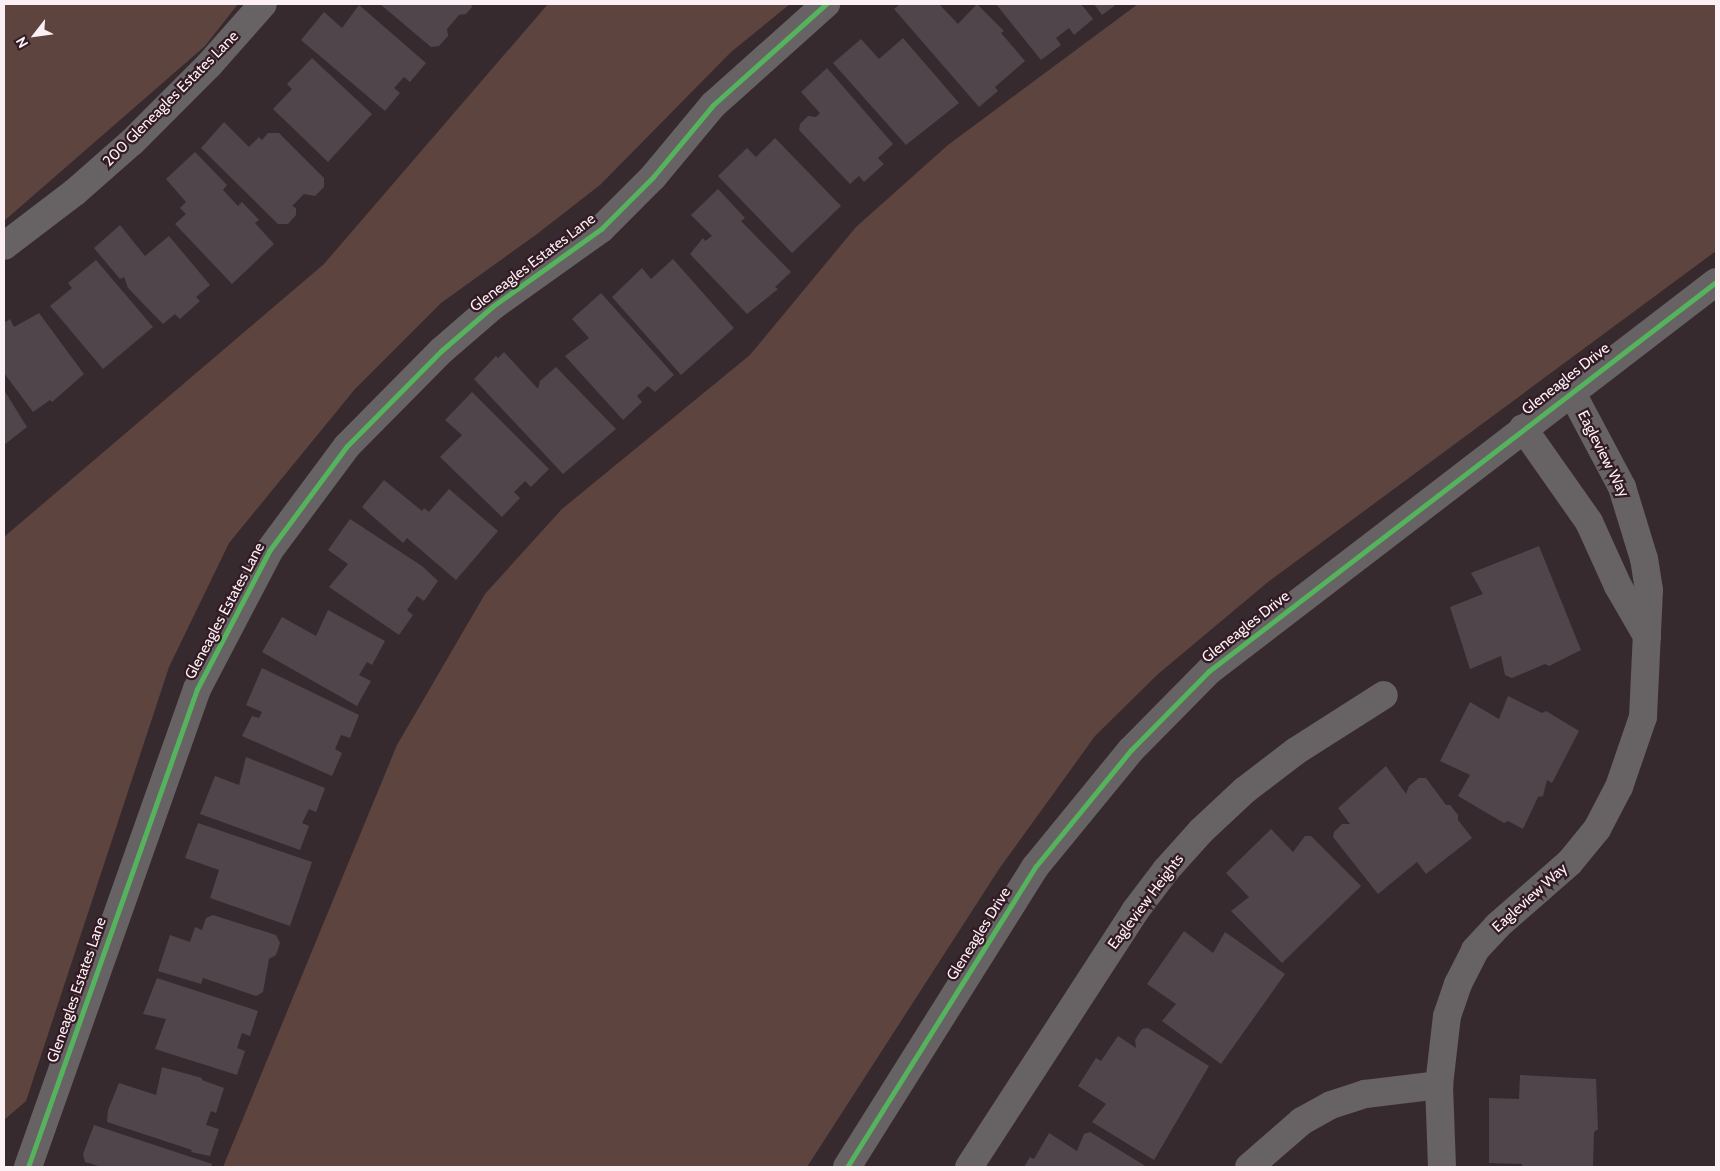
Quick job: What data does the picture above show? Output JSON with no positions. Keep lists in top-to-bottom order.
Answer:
{
  "streets": {
    "street": [
      "200 Gleneagles Estates Lane",
      "Gleneagles Estates Lane",
      "Gleneagles Drive",
      "Eagleview Way",
      "Eagleview Heights"
    ]
  },
  "crossings": [
    ["Gleneagles Drive", "Eagleview Way"]
  ],
  "north": "bottom left"
}
